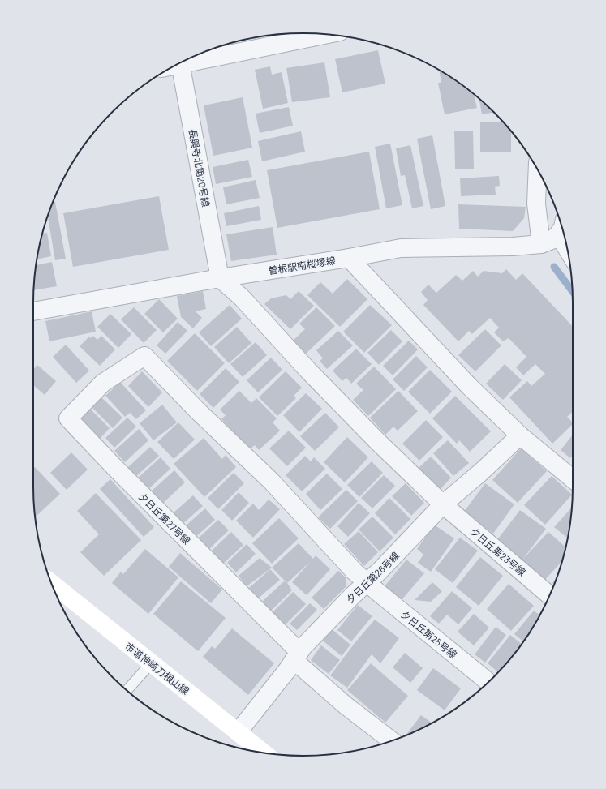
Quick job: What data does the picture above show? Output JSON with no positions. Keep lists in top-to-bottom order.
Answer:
{
  "streets": {
    "street": [
      "長興寺北第20号線",
      "曽根駅南桜塚線",
      "夕日丘第27号線",
      "夕日丘第23号線",
      "夕日丘第26号線",
      "夕日丘第25号線",
      "市道神崎刀根山線"
    ]
  },
  "crossings": [
    ["長興寺北第20号線", "曽根駅南桜塚線"],
    ["長興寺北第20号線", "夕日丘第23号線"],
    ["曽根駅南桜塚線", "夕日丘第23号線"],
    ["夕日丘第27号線", "夕日丘第26号線"],
    ["夕日丘第27号線", "夕日丘第25号線"],
    ["夕日丘第23号線", "夕日丘第26号線"],
    ["夕日丘第26号線", "夕日丘第25号線"],
    ["夕日丘第26号線", "市道神崎刀根山線"]
  ]
}
